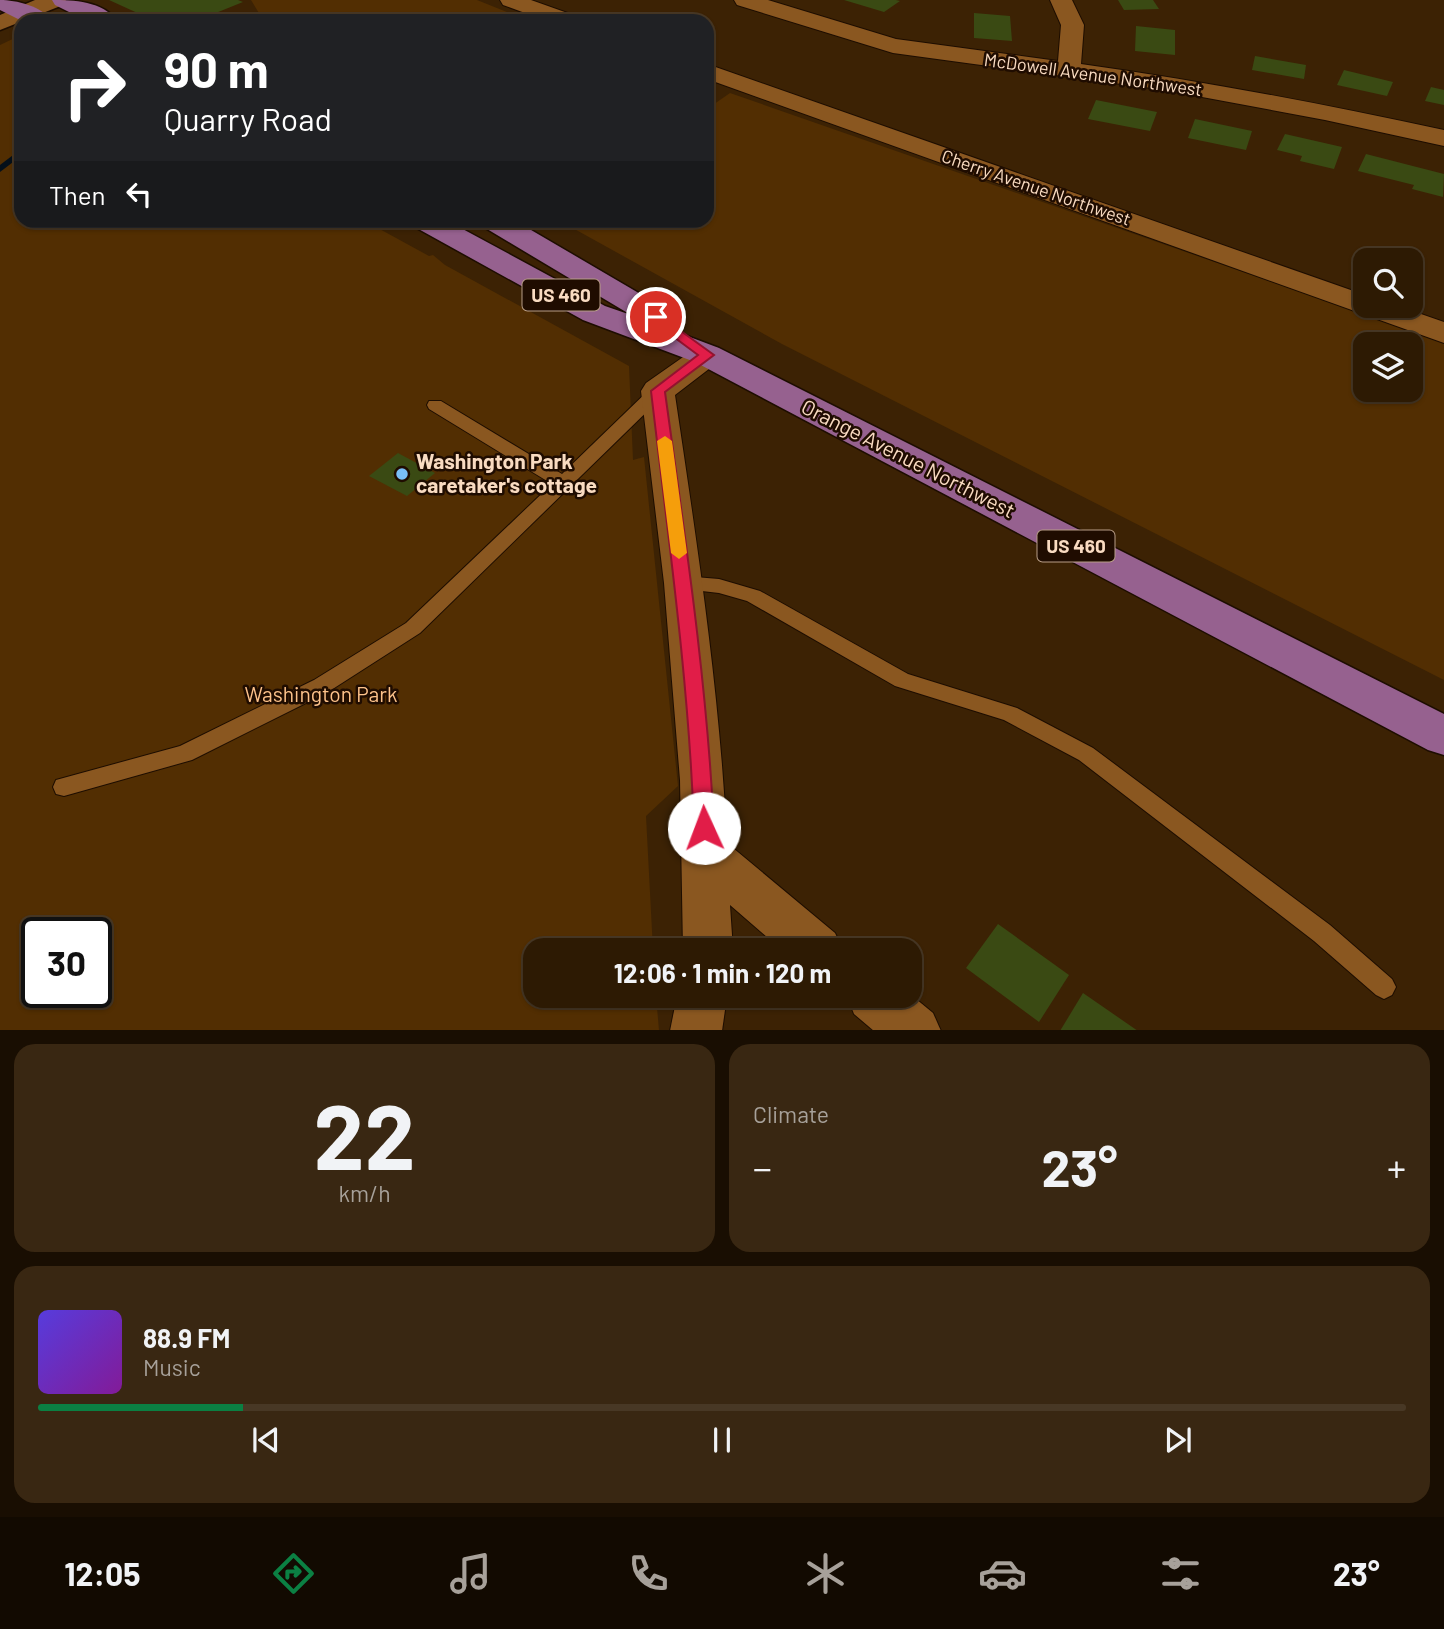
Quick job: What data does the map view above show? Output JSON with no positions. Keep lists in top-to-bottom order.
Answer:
{
  "streets": {
    "main road": ["US 460", "Orange Avenue Northwest"],
    "street": ["McDowell Avenue Northwest", "Cherry Avenue Northwest"]
  },
  "parks": ["Washington Park"],
  "places": ["Washington Park caretaker's cottage"],
  "page": {
    "turn": ["90 m", "Quarry Road"],
    "then": "Then",
    "limit": "30",
    "trip": "12:06 · 1 min · 120 m",
    "tile": [
      ["22", "km/h"],
      "Climate"
    ],
    "heat": ["−", "23°", "+"],
    "song": ["88.9 FM", "Music"],
    "tabs": ["12:05", "23°"]
  }
}
